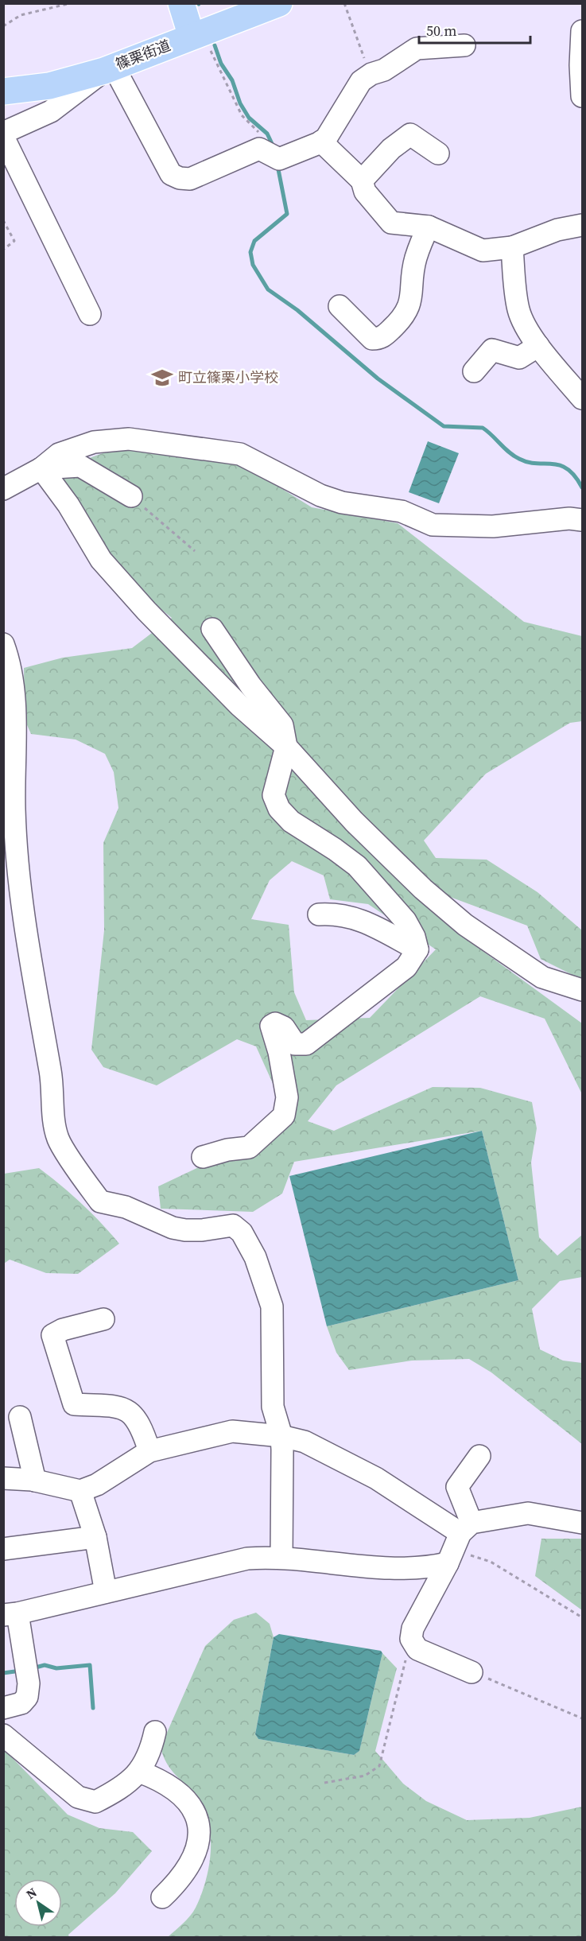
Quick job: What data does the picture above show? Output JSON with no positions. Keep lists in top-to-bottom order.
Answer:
{
  "streets": {
    "main road": ["篠栗街道"]
  },
  "places": {
    "school or university": ["町立篠栗小学校"]
  },
  "scale_bar": "50 m",
  "north": "top left"
}
